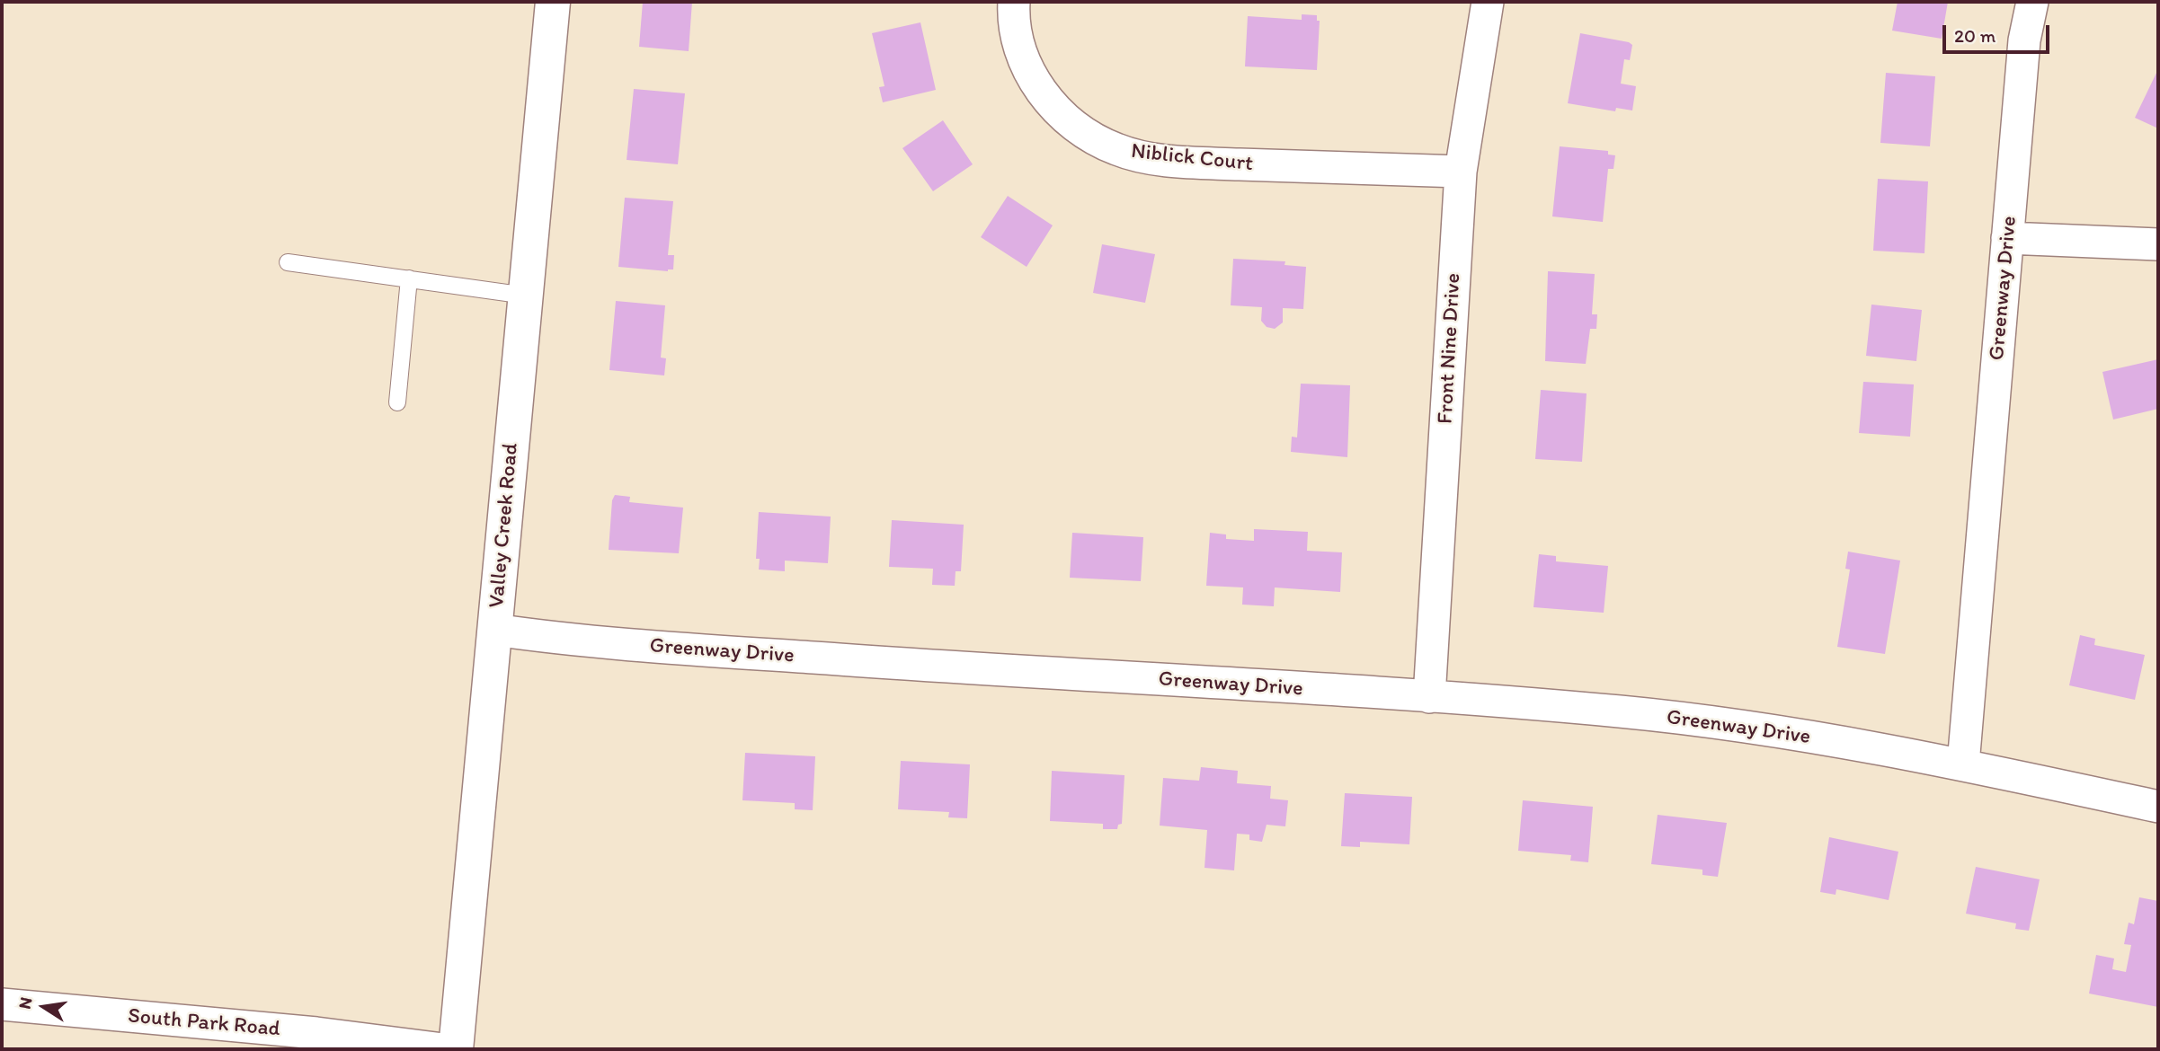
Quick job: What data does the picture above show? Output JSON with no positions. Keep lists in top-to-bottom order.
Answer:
{
  "streets": {
    "street": [
      "Niblick Court",
      "Greenway Drive",
      "Front Nine Drive",
      "Valley Creek Road",
      "South Park Road"
    ]
  },
  "crossings": [
    ["Niblick Court", "Front Nine Drive"],
    ["Greenway Drive", "Front Nine Drive"],
    ["Greenway Drive", "Valley Creek Road"]
  ],
  "scale_bar": "20 m",
  "north": "left"
}
